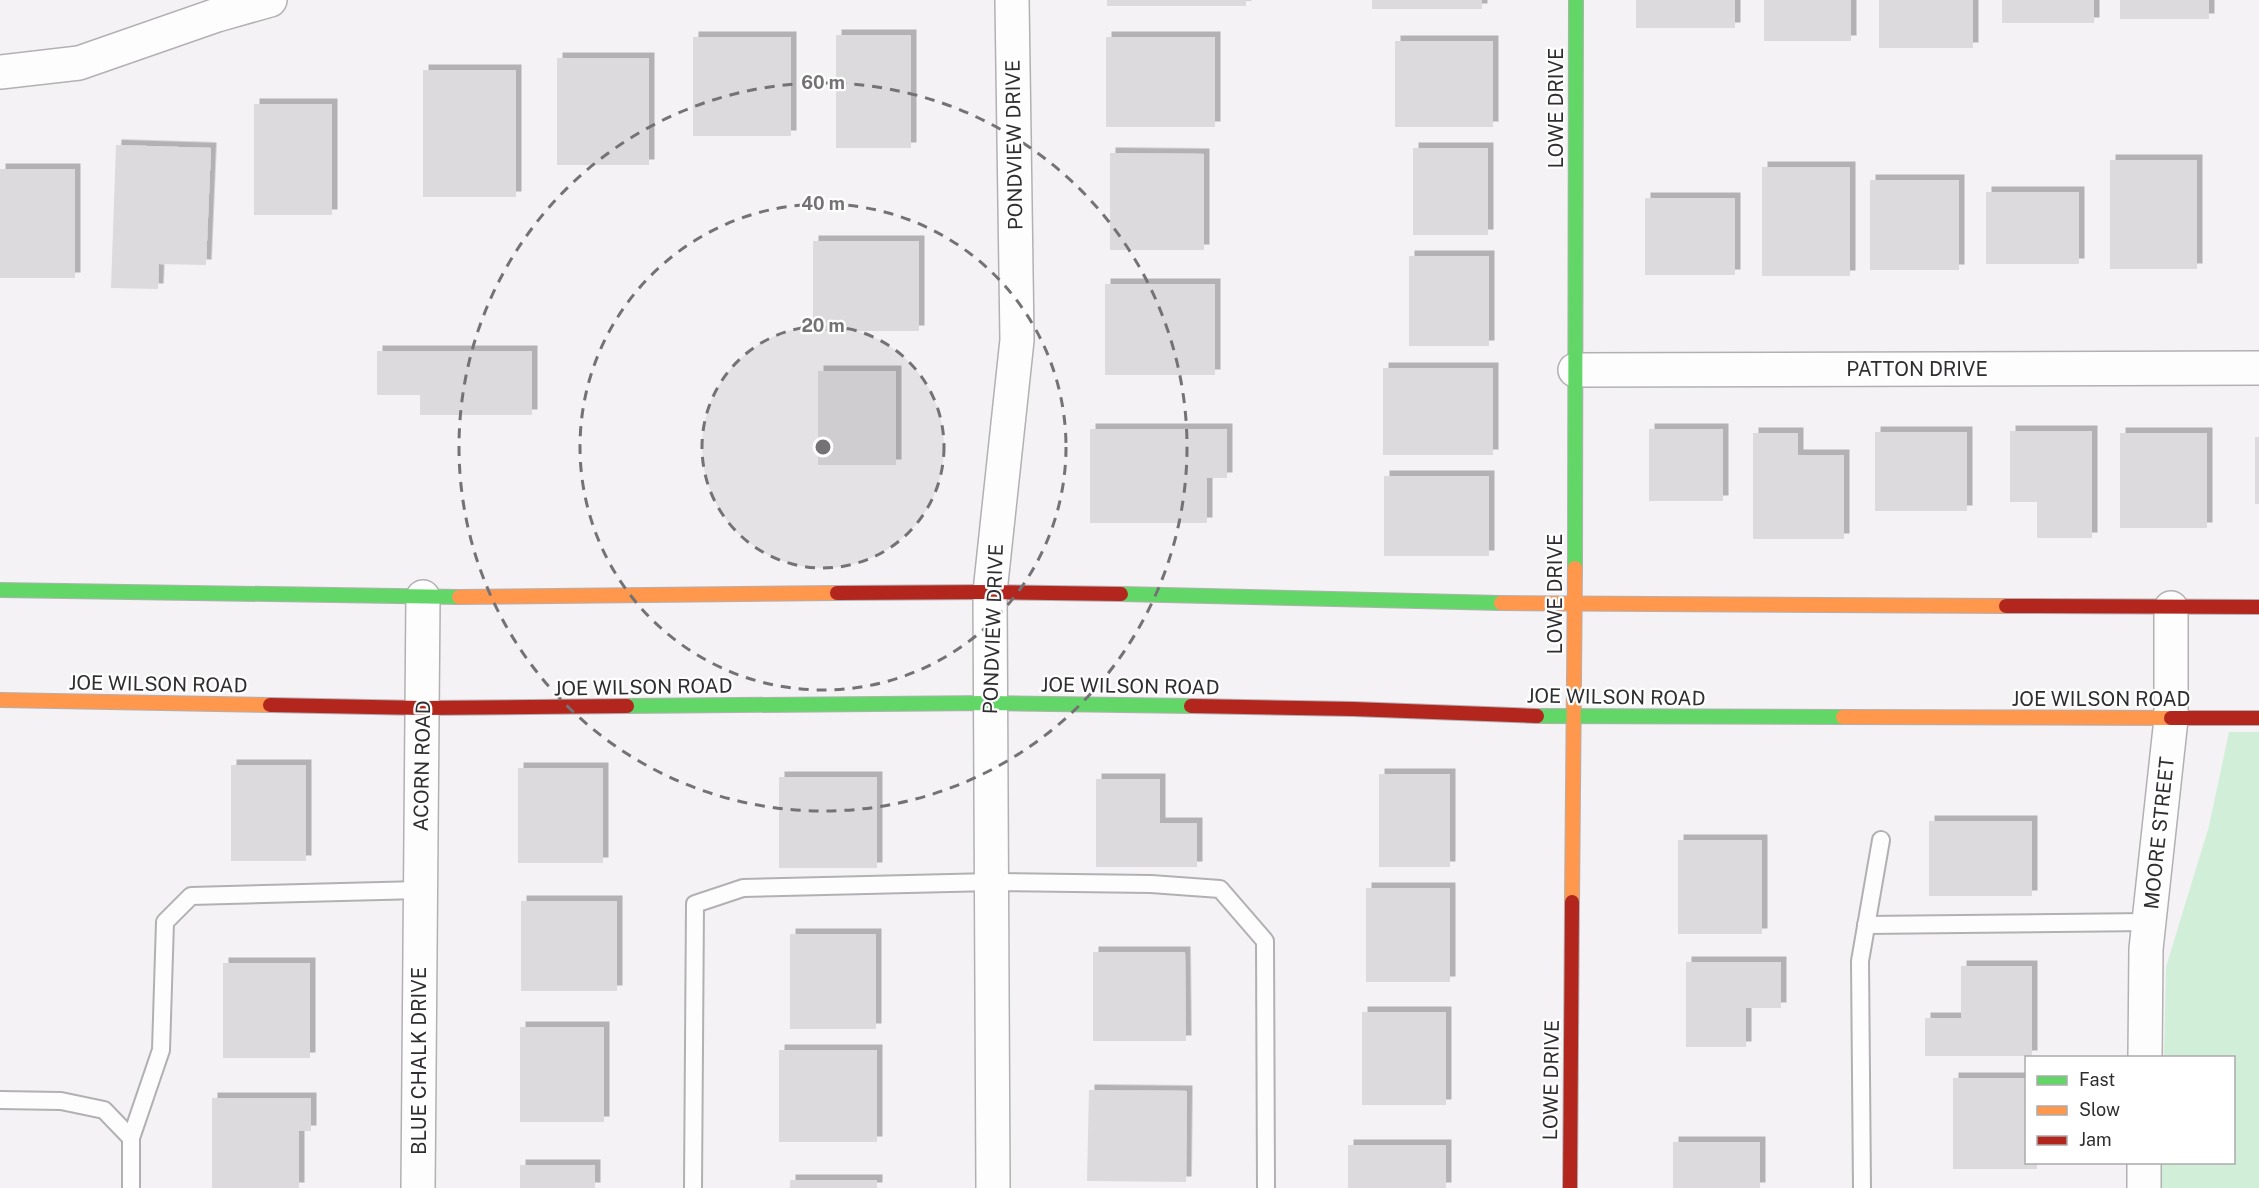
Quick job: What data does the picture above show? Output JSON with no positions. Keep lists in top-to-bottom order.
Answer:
{
  "streets": {
    "main road": ["LOWE DRIVE", "JOE WILSON ROAD"],
    "street": [
      "PONDVIEW DRIVE",
      "PATTON DRIVE",
      "ACORN ROAD",
      "MOORE STREET",
      "BLUE CHALK DRIVE"
    ]
  },
  "crossings": [
    ["LOWE DRIVE", "PATTON DRIVE"],
    ["LOWE DRIVE", "JOE WILSON ROAD"],
    ["PONDVIEW DRIVE", "JOE WILSON ROAD"],
    ["JOE WILSON ROAD", "ACORN ROAD"],
    ["JOE WILSON ROAD", "MOORE STREET"],
    ["ACORN ROAD", "BLUE CHALK DRIVE"]
  ],
  "legend": ["Fast", "Slow", "Jam"],
  "rings": ["60 m", "40 m", "20 m"]
}
